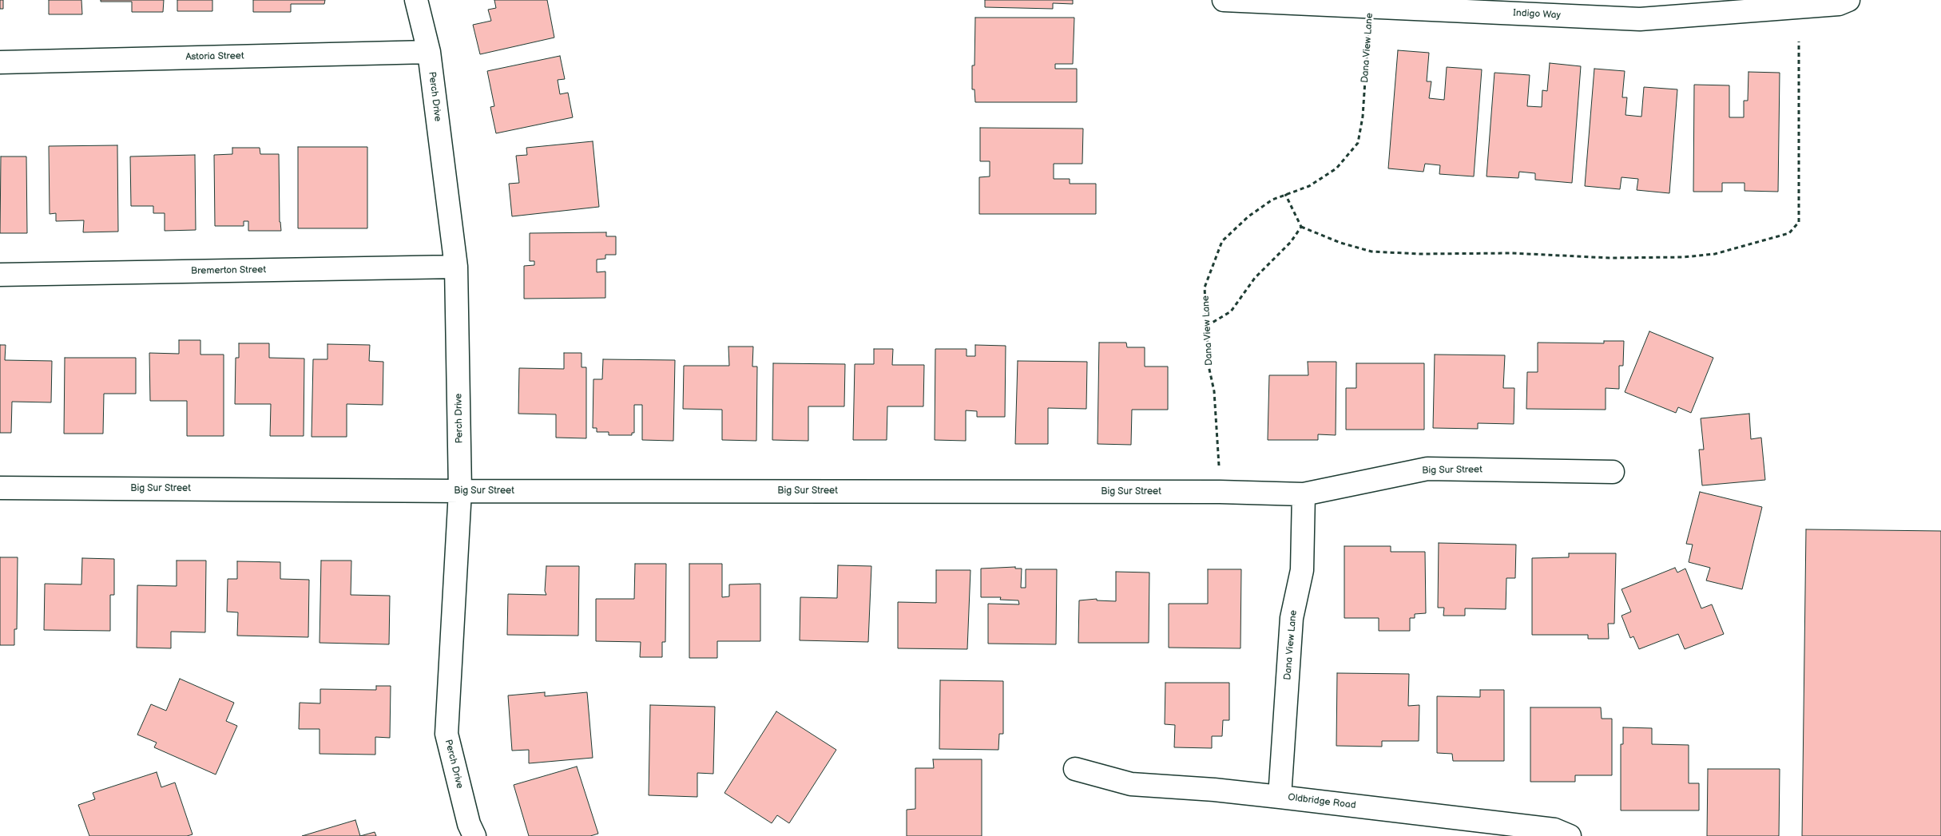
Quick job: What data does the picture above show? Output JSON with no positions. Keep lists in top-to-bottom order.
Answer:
{
  "streets": {
    "street": [
      "Indigo Way",
      "Dana View Lane",
      "Astoria Street",
      "Perch Drive",
      "Bremerton Street",
      "Big Sur Street",
      "Oldbridge Road"
    ]
  },
  "crossings": [
    ["Indigo Way", "Dana View Lane"],
    ["Dana View Lane", "Big Sur Street"],
    ["Dana View Lane", "Oldbridge Road"],
    ["Astoria Street", "Perch Drive"],
    ["Perch Drive", "Bremerton Street"],
    ["Perch Drive", "Big Sur Street"]
  ]
}
